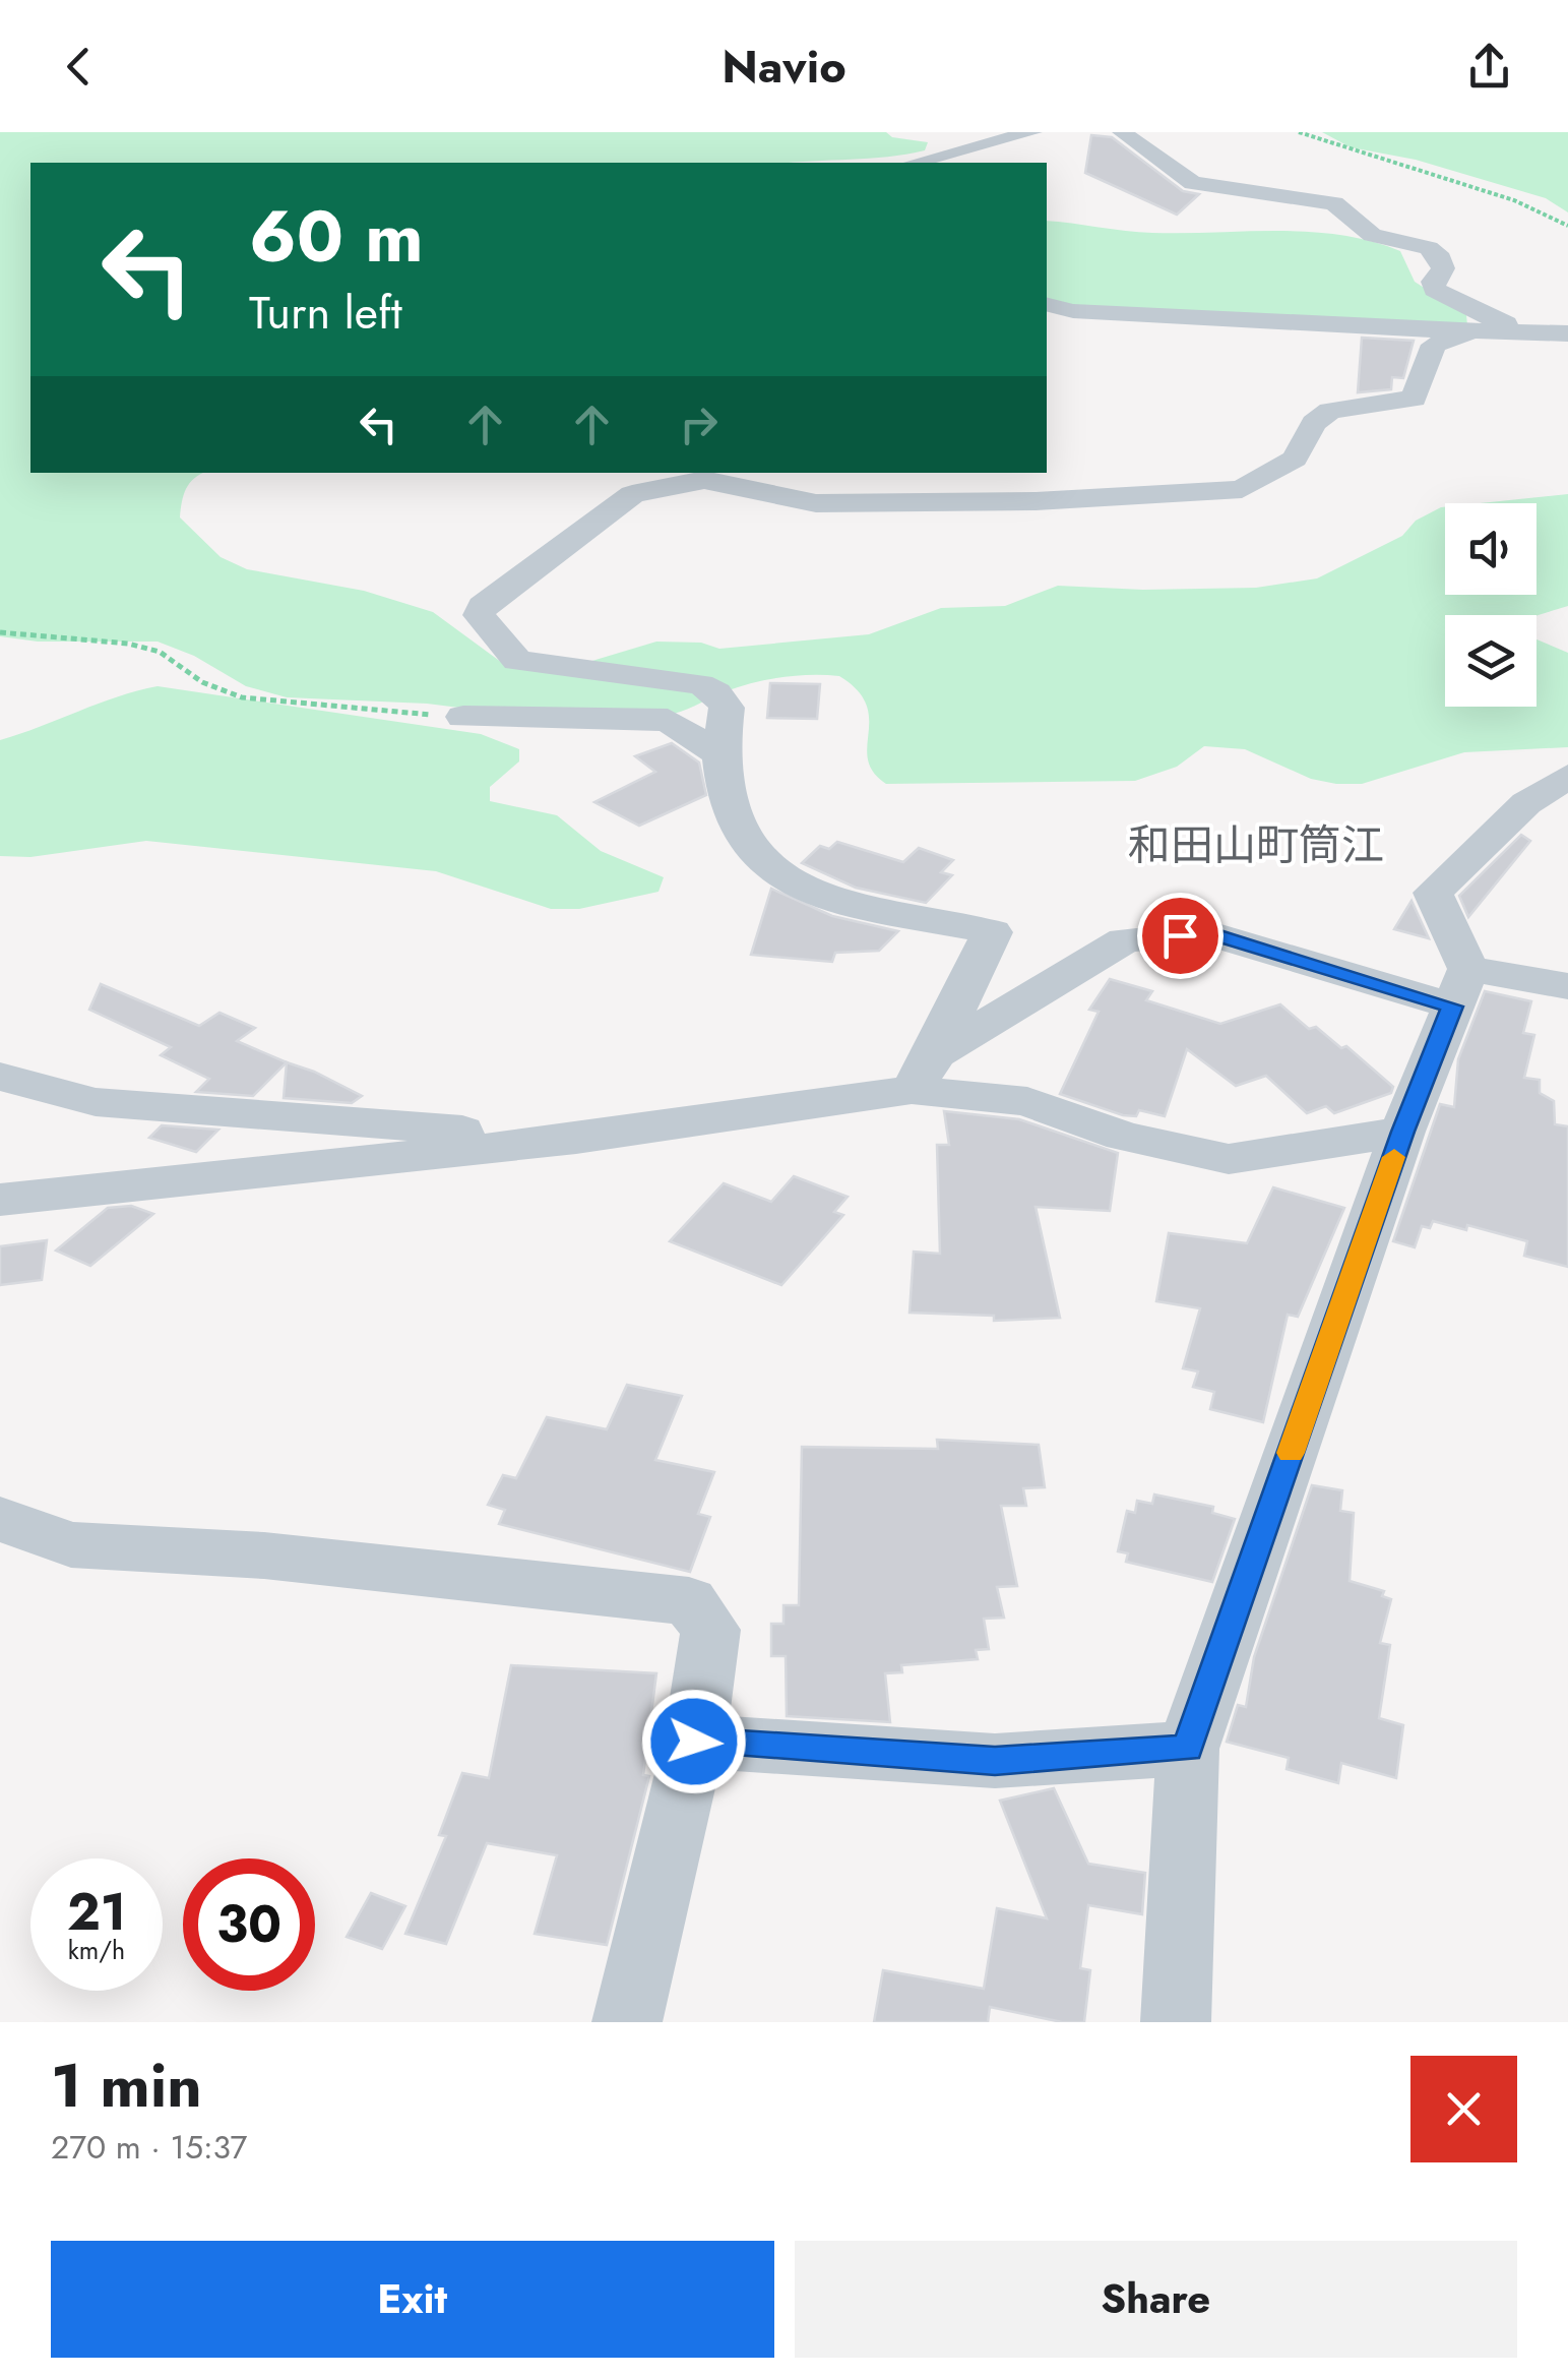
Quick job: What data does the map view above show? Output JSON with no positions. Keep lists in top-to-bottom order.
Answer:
{
  "districts": ["和田山町筒江"],
  "page": {
    "header": "Navio",
    "turn": ["60 m", "Turn left"],
    "speed": "21 km/h",
    "limit": "30",
    "heading": ["1 min", "270 m · 15:37"],
    "buttons": ["Exit", "Share"]
  }
}
